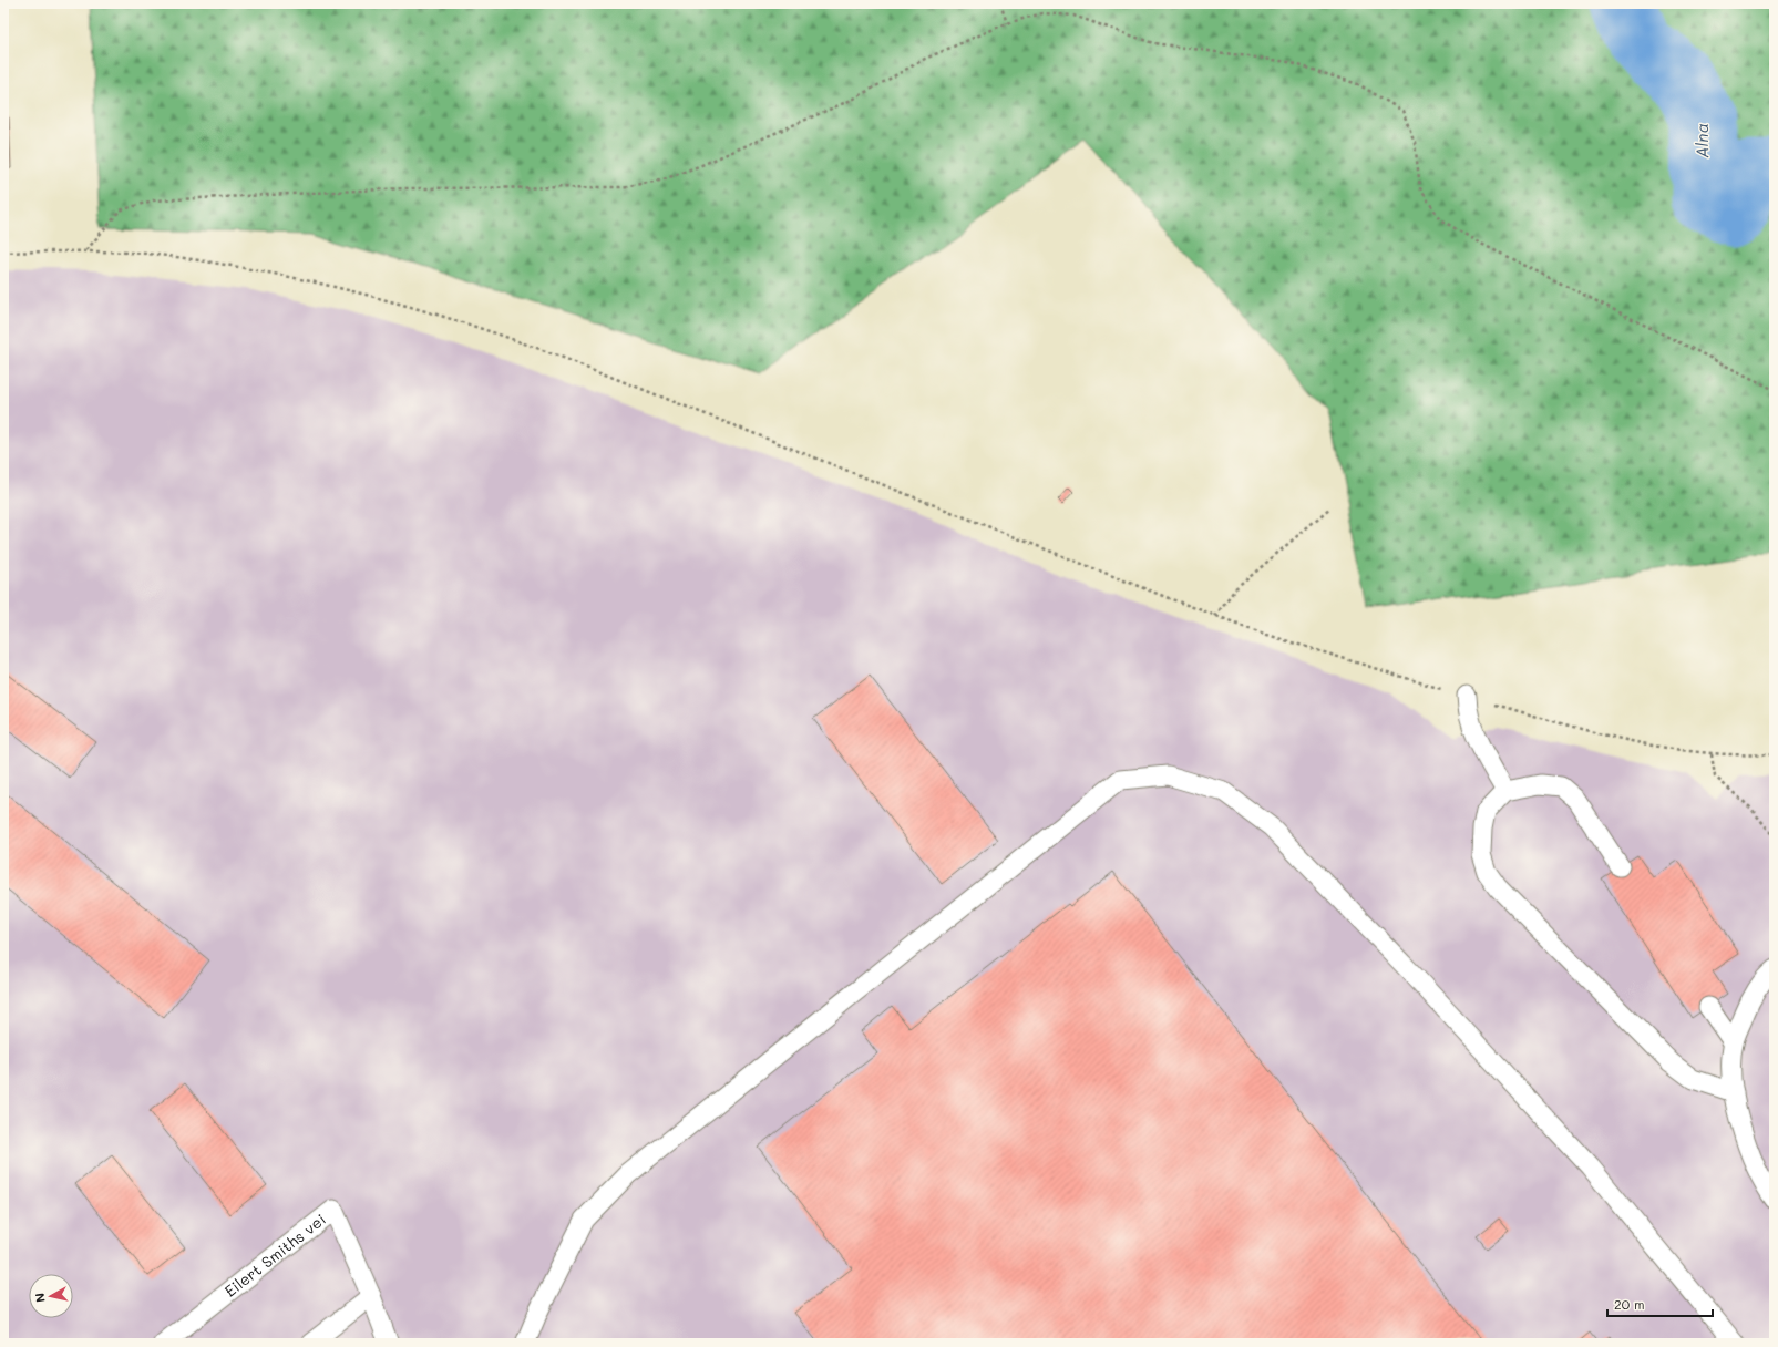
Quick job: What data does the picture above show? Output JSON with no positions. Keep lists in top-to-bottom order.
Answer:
{
  "streets": {
    "lane": ["Eilert Smiths vei"]
  },
  "water": ["Alna"],
  "scale_bar": "20 m",
  "north": "left"
}
